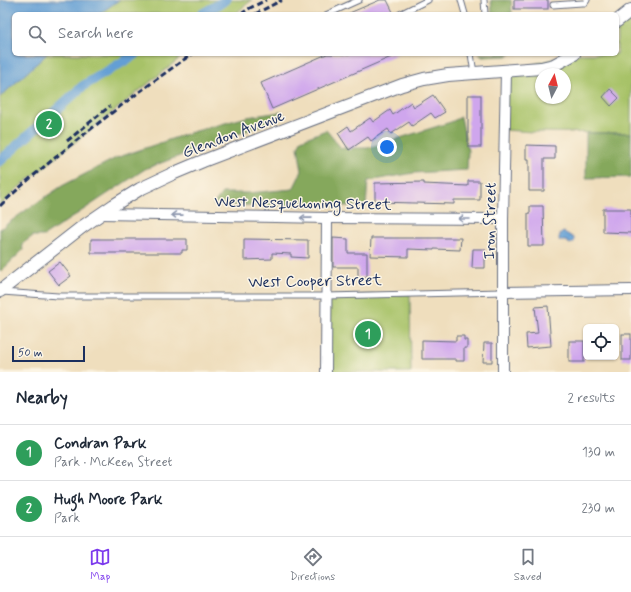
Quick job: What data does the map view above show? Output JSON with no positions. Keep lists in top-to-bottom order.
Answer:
{
  "streets": {
    "street": [
      "Glendon Avenue",
      "West Nesquehoning Street",
      "Iron Street",
      "West Cooper Street"
    ]
  },
  "crossings": [
    ["Glendon Avenue", "West Nesquehoning Street"],
    ["Glendon Avenue", "Iron Street"],
    ["Glendon Avenue", "West Cooper Street"],
    ["West Nesquehoning Street", "Iron Street"],
    ["Iron Street", "West Cooper Street"]
  ],
  "one_way": ["West Nesquehoning Street"],
  "scale_bar": "50 m",
  "north": "top",
  "page": {
    "search": "Search here",
    "pins": ["2", "1"],
    "scale": "50 m",
    "heading": ["Nearby", "2 results"],
    "list": [
      {
        "mark": "1",
        "name": "Condran Park",
        "note": "Park · McKeen Street",
        "value": "130 m"
      },
      {
        "mark": "2",
        "name": "Hugh Moore Park",
        "note": "Park",
        "value": "230 m"
      }
    ],
    "nav": ["Map", "Directions", "Saved"]
  }
}
